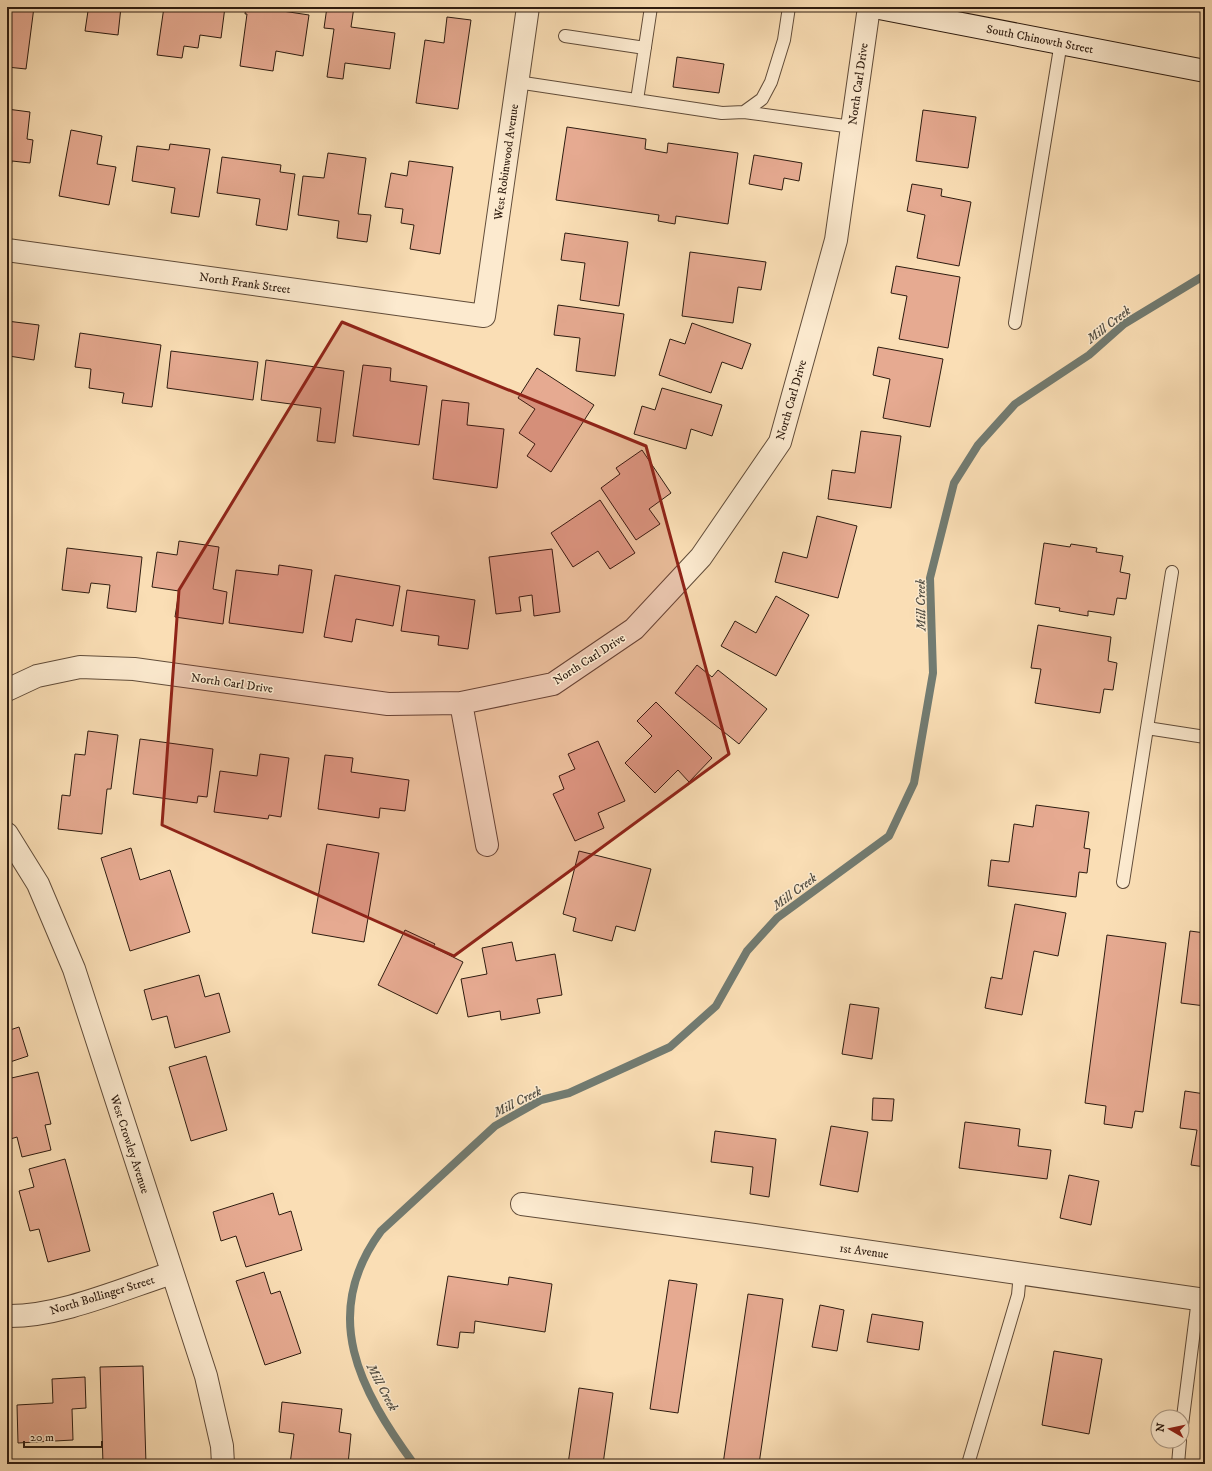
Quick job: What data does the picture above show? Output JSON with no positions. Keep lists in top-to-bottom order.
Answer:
{
  "streets": {
    "street": [
      "South Chinowth Street",
      "North Carl Drive",
      "West Robinwood Avenue",
      "North Frank Street",
      "West Crowley Avenue",
      "1st Avenue",
      "North Bollinger Street"
    ]
  },
  "crossings": [
    ["West Robinwood Avenue", "North Frank Street"],
    ["West Crowley Avenue", "North Bollinger Street"]
  ],
  "water": ["Mill Creek"],
  "scale_bar": "20 m",
  "north": "left"
}
